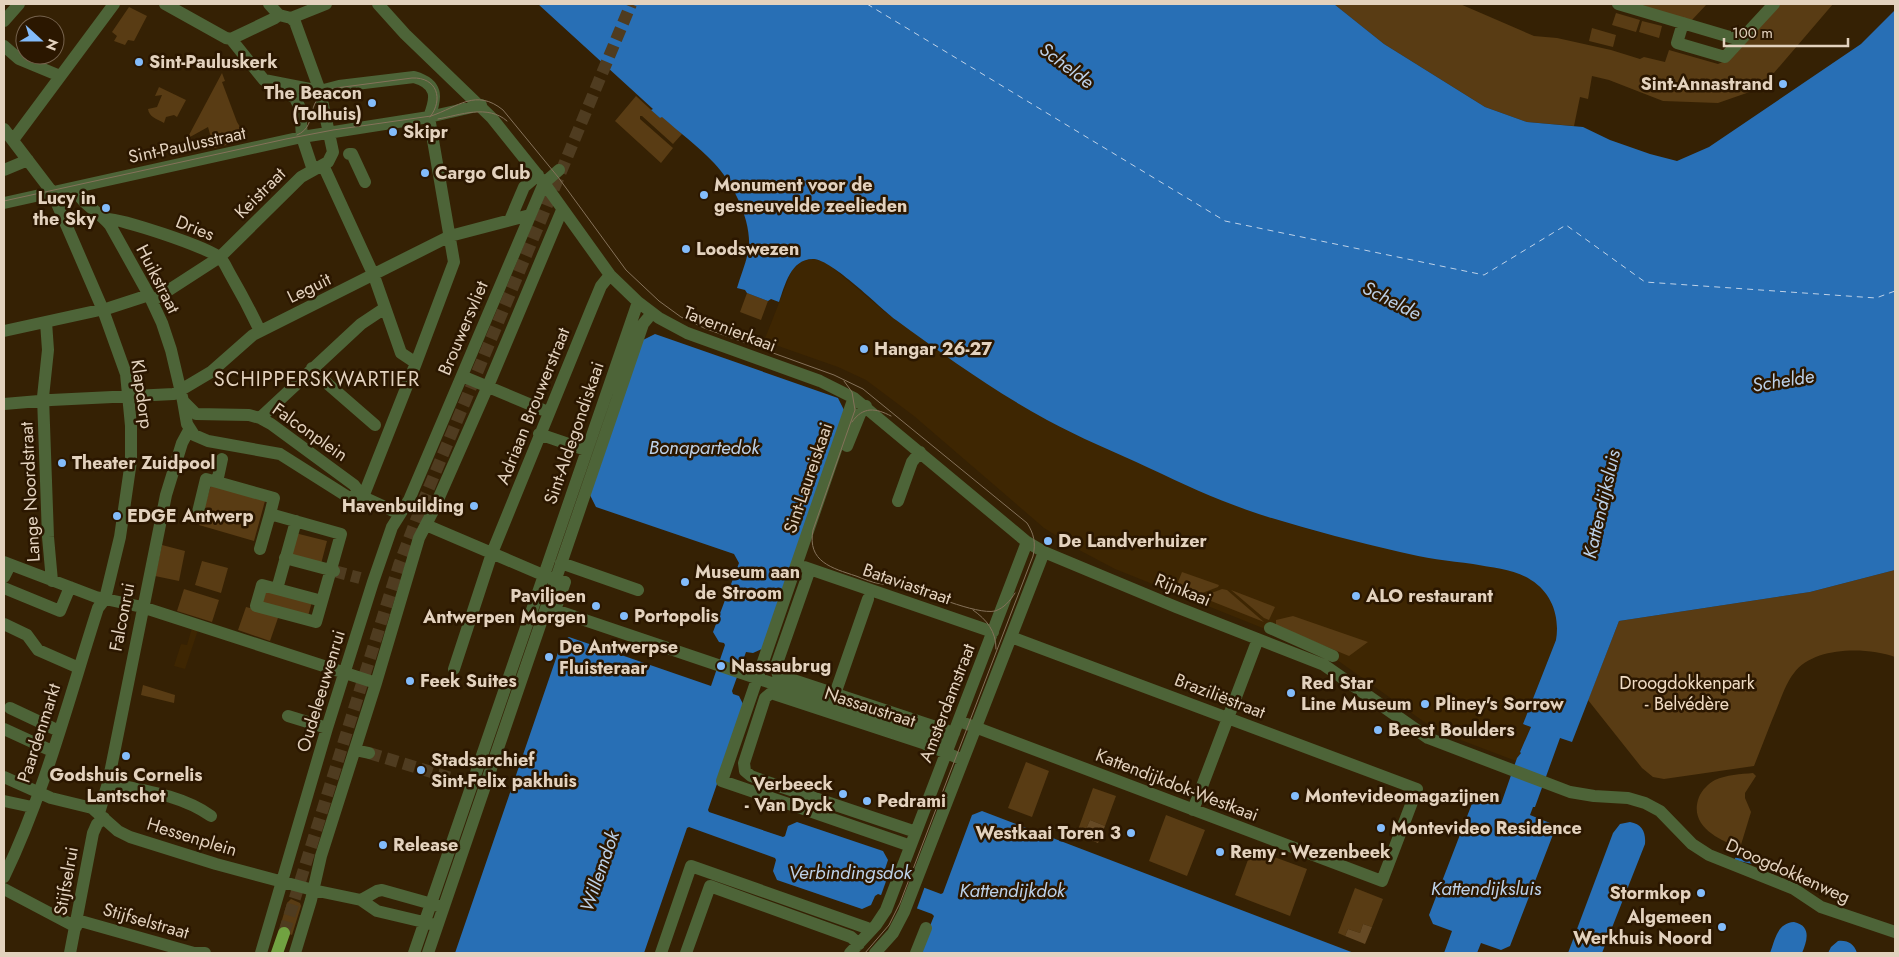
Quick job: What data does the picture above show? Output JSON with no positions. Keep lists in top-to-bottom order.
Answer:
{
  "streets": {
    "street": [
      "Sint-Paulusstraat",
      "Keistraat",
      "Dries",
      "Huikstraat",
      "Leguit",
      "Brouwersvliet",
      "Tavernierkaai",
      "Klapdorp",
      "Adriaan Brouwerstraat",
      "Falconplein",
      "Sint-Aldegondiskaai",
      "Sint-Laureiskaai",
      "Lange Noordstraat",
      "Bataviastraat",
      "Rijnkaai",
      "Falconrui",
      "Oudeleeuwenrui",
      "Braziliëstraat",
      "Amsterdamstraat",
      "Nassaustraat",
      "Paardenmarkt",
      "Kattendijkdok-Westkaai",
      "Hessenplein",
      "Droogdokkenweg",
      "Stijfselrui",
      "Stijfselstraat"
    ]
  },
  "crossings": [
    ["Sint-Paulusstraat", "Huikstraat"],
    ["Sint-Paulusstraat", "Tavernierkaai"],
    ["Sint-Paulusstraat", "Klapdorp"],
    ["Keistraat", "Dries"],
    ["Keistraat", "Huikstraat"],
    ["Keistraat", "Klapdorp"],
    ["Keistraat", "Lange Noordstraat"],
    ["Dries", "Huikstraat"],
    ["Dries", "Leguit"],
    ["Huikstraat", "Leguit"],
    ["Huikstraat", "Falconplein"],
    ["Leguit", "Brouwersvliet"],
    ["Leguit", "Falconplein"],
    ["Brouwersvliet", "Tavernierkaai"],
    ["Brouwersvliet", "Falconplein"],
    ["Brouwersvliet", "Oudeleeuwenrui"],
    ["Tavernierkaai", "Adriaan Brouwerstraat"],
    ["Tavernierkaai", "Sint-Aldegondiskaai"],
    ["Tavernierkaai", "Sint-Laureiskaai"],
    ["Tavernierkaai", "Rijnkaai"],
    ["Klapdorp", "Paardenmarkt"],
    ["Falconplein", "Falconrui"],
    ["Falconplein", "Oudeleeuwenrui"],
    ["Sint-Laureiskaai", "Rijnkaai"],
    ["Sint-Laureiskaai", "Nassaustraat"],
    ["Bataviastraat", "Amsterdamstraat"],
    ["Bataviastraat", "Nassaustraat"],
    ["Rijnkaai", "Amsterdamstraat"],
    ["Rijnkaai", "Droogdokkenweg"],
    ["Falconrui", "Hessenplein"],
    ["Falconrui", "Stijfselrui"],
    ["Oudeleeuwenrui", "Hessenplein"],
    ["Braziliëstraat", "Amsterdamstraat"],
    ["Braziliëstraat", "Kattendijkdok-Westkaai"],
    ["Amsterdamstraat", "Nassaustraat"],
    ["Amsterdamstraat", "Kattendijkdok-Westkaai"],
    ["Paardenmarkt", "Hessenplein"],
    ["Hessenplein", "Stijfselrui"],
    ["Stijfselrui", "Stijfselstraat"]
  ],
  "districts": ["SCHIPPERSKWARTIER"],
  "water": [
    "Schelde",
    "Bonapartedok",
    "Kattendijksluis",
    "Willemdok",
    "Verbindingsdok",
    "Kattendijkdok"
  ],
  "parks": ["Droogdokkenpark - Belvédère"],
  "places": [
    "Sint-Pauluskerk",
    "Sint-Annastrand",
    "The Beacon (Tolhuis)",
    "Skipr",
    "Cargo Club",
    "Monument voor de gesneuvelde zeelieden",
    "Lucy in the Sky",
    "Loodswezen",
    "Hangar 26-27",
    "Theater Zuidpool",
    "Havenbuilding",
    "EDGE Antwerp",
    "De Landverhuizer",
    "Museum aan de Stroom",
    "ALO restaurant",
    "Paviljoen Antwerpen Morgen",
    "Portopolis",
    "De Antwerpse Fluisteraar",
    "Nassaubrug",
    "Feek Suites",
    "Red Star Line Museum",
    "Pliney's Sorrow",
    "Beest Boulders",
    "Godshuis Cornelis Lantschot",
    "Stadsarchief Sint-Felix pakhuis",
    "Verbeeck - Van Dyck",
    "Montevideomagazijnen",
    "Pedrami",
    "Montevideo Residence",
    "Westkaai Toren 3",
    "Release",
    "Remy - Wezenbeek",
    "Stormkop",
    "Algemeen Werkhuis Noord"
  ],
  "scale_bar": "100 m",
  "north": "right"
}
